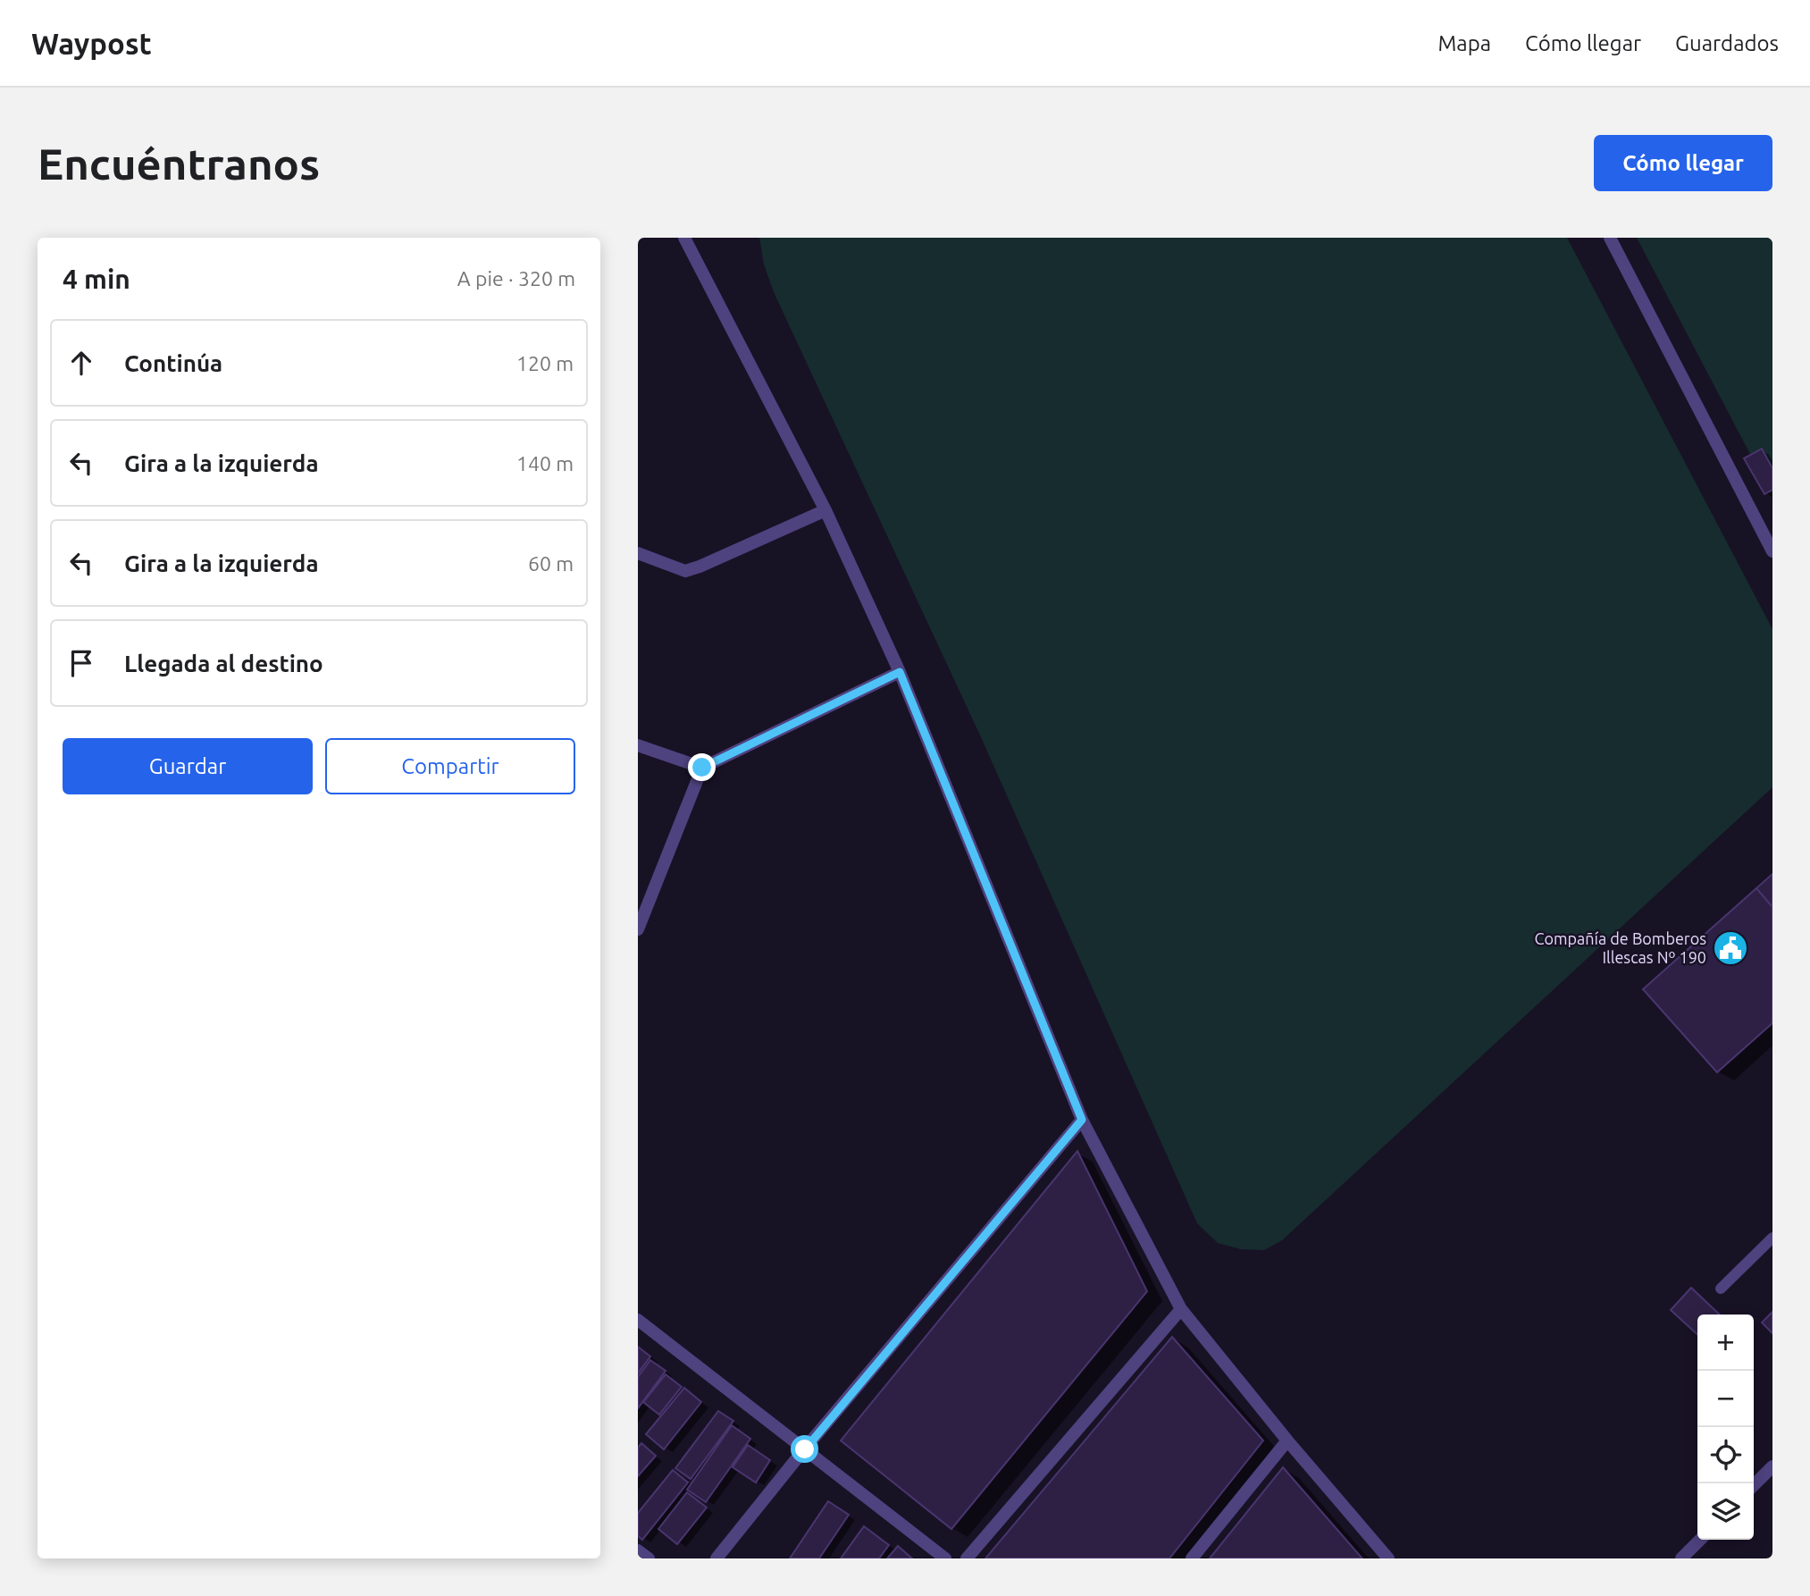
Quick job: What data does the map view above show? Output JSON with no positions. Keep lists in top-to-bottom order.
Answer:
{
  "places": {
    "public building": ["Compañía de Bomberos Illescas Nº 190"]
  },
  "page": {
    "header": "Waypost",
    "nav": ["Mapa", "Cómo llegar", "Guardados"],
    "buttons": [
      "Cómo llegar",
      ["Guardar", "Compartir"]
    ],
    "title": "Encuéntranos",
    "heading": ["4 min", "A pie · 320 m"],
    "list": [
      ["Continúa", "120 m"],
      ["Gira a la izquierda", "140 m"],
      ["Gira a la izquierda", "60 m"],
      "Llegada al destino"
    ],
    "map_buttons": ["+", "−"]
  }
}
